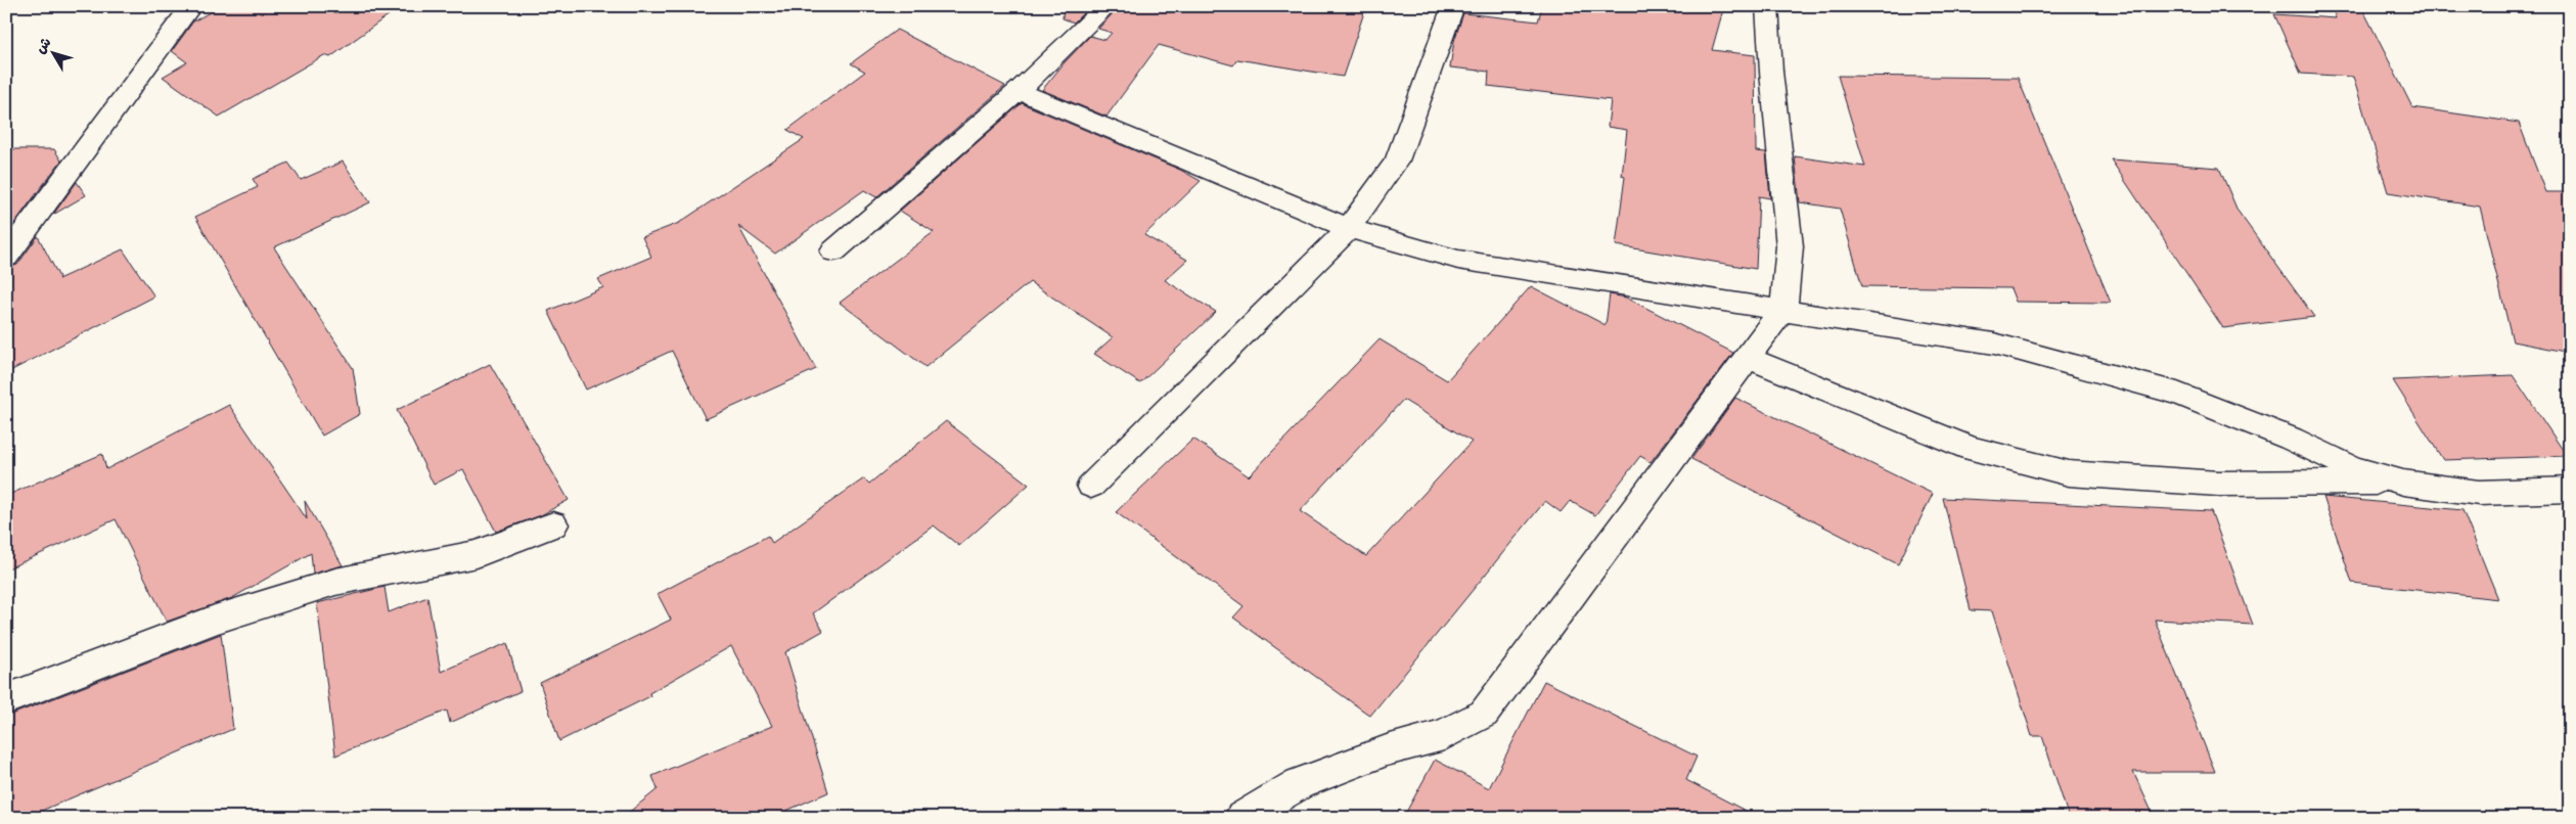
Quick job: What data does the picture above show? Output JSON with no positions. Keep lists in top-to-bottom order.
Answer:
{
  "north": "top left"
}
